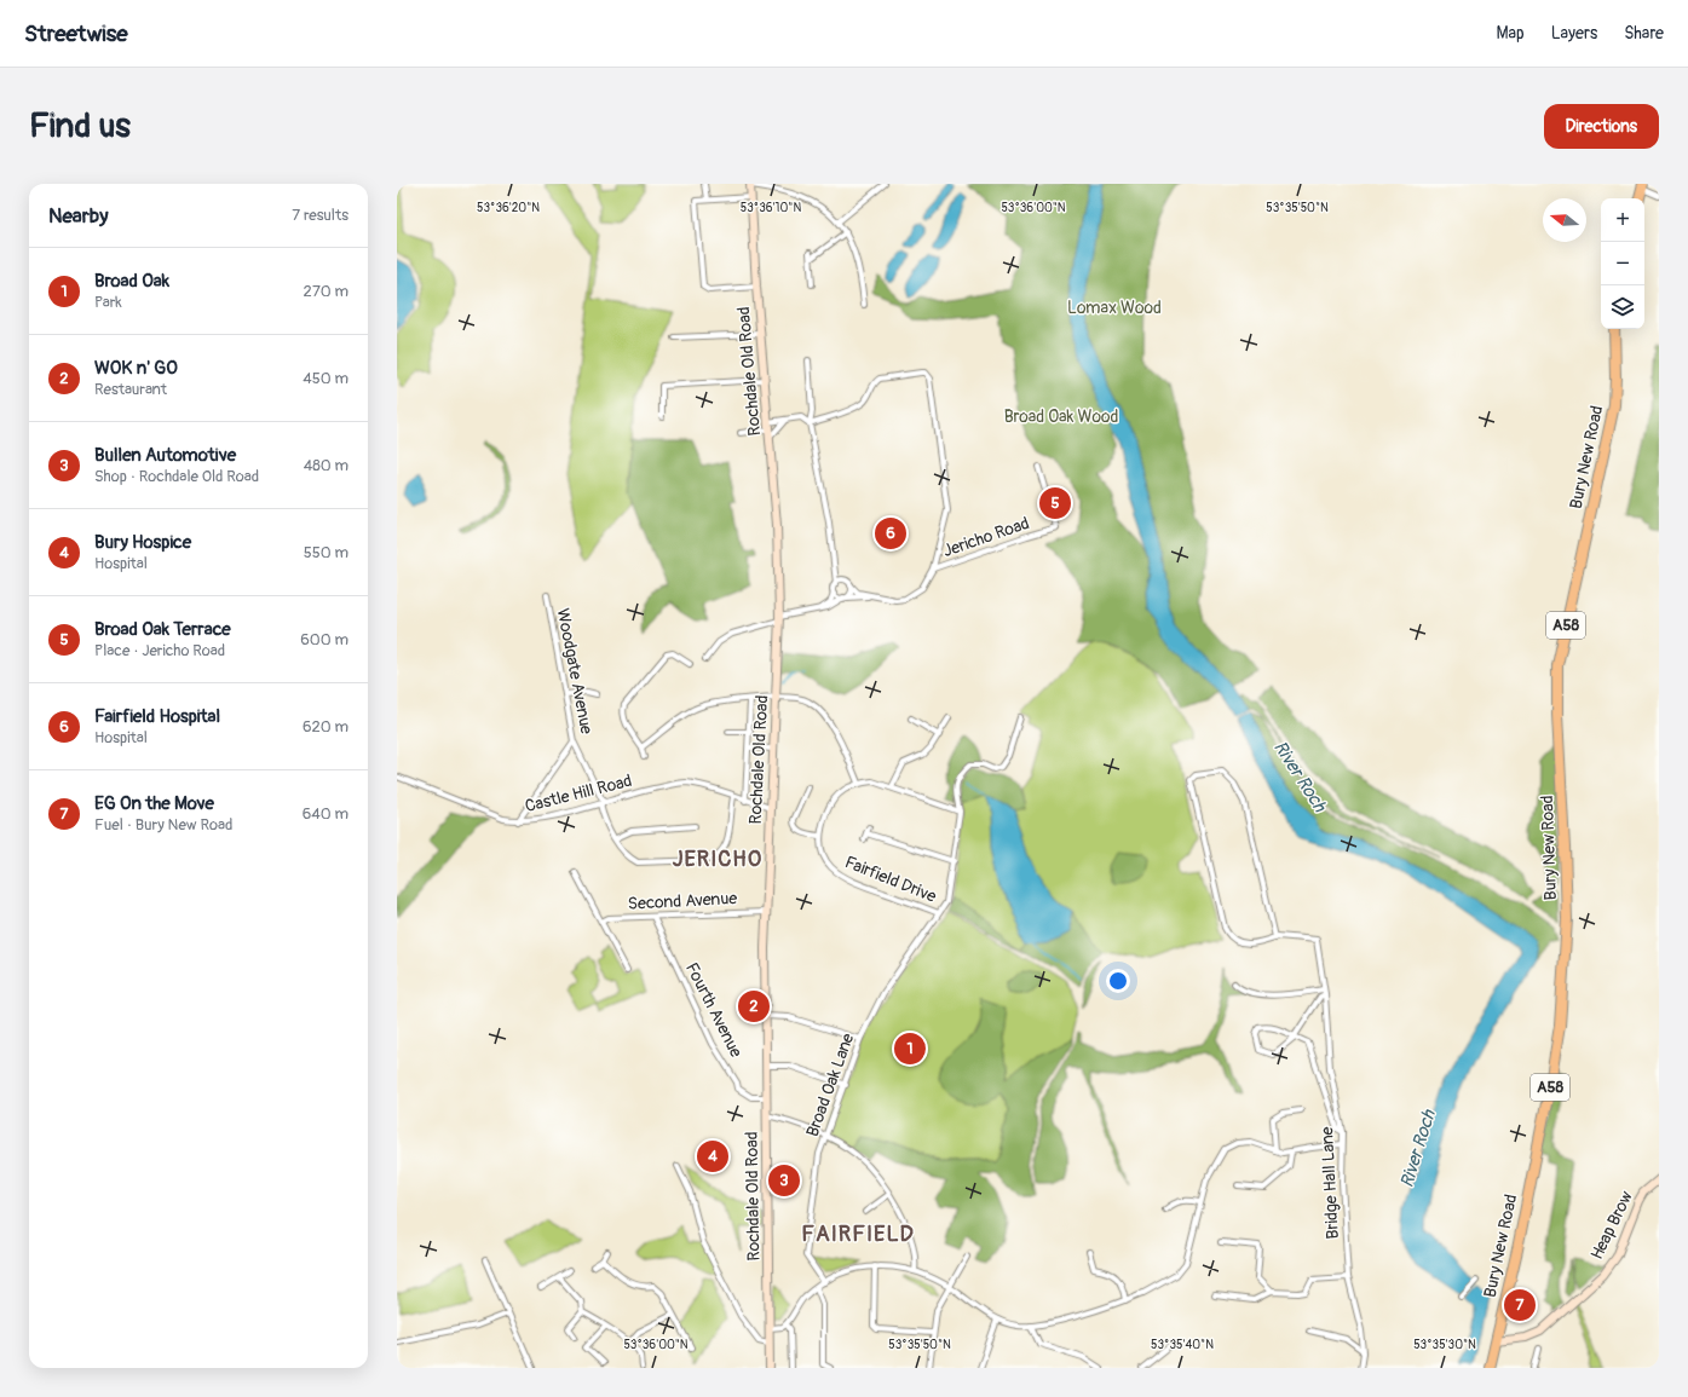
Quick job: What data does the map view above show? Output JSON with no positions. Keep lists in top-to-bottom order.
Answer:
{
  "streets": {
    "highway": ["Bury New Road", "A58"],
    "main road": ["Rochdale Old Road", "Heap Brow"],
    "street": [
      "Jericho Road",
      "Woodgate Avenue",
      "Castle Hill Road",
      "Fairfield Drive",
      "Second Avenue",
      "Fourth Avenue",
      "Broad Oak Lane",
      "Bridge Hall Lane"
    ]
  },
  "crossings": [
    ["Rochdale Old Road", "Castle Hill Road"],
    ["Rochdale Old Road", "Second Avenue"],
    ["Rochdale Old Road", "Fourth Avenue"],
    ["Bury New Road", "Heap Brow"],
    ["Woodgate Avenue", "Castle Hill Road"],
    ["Fairfield Drive", "Broad Oak Lane"],
    ["Second Avenue", "Fourth Avenue"]
  ],
  "districts": ["JERICHO", "FAIRFIELD"],
  "water": ["River Roch"],
  "parks": ["Lomax Wood", "Broad Oak Wood"],
  "north": "left",
  "page": {
    "header": "Streetwise",
    "nav": ["Map", "Layers", "Share"],
    "buttons": "Directions",
    "title": "Find us",
    "heading": ["Nearby", "7 results"],
    "map_buttons": ["+", "−"],
    "list": [
      {
        "mark": "1",
        "name": "Broad Oak",
        "note": "Park",
        "value": "270 m"
      },
      {
        "mark": "2",
        "name": "WOK n' GO",
        "note": "Restaurant",
        "value": "450 m"
      },
      {
        "mark": "3",
        "name": "Bullen Automotive",
        "note": "Shop · Rochdale Old Road",
        "value": "480 m"
      },
      {
        "mark": "4",
        "name": "Bury Hospice",
        "note": "Hospital",
        "value": "550 m"
      },
      {
        "mark": "5",
        "name": "Broad Oak Terrace",
        "note": "Place · Jericho Road",
        "value": "600 m"
      },
      {
        "mark": "6",
        "name": "Fairfield Hospital",
        "note": "Hospital",
        "value": "620 m"
      },
      {
        "mark": "7",
        "name": "EG On the Move",
        "note": "Fuel · Bury New Road",
        "value": "640 m"
      }
    ],
    "pins": [
      "5",
      "6",
      "2",
      "1",
      "4",
      "3",
      "7"
    ]
  },
  "coordinates": [
    "53°36'20\"N",
    "53°36'10\"N",
    "53°36'00\"N",
    "53°35'50\"N",
    "53°35'40\"N",
    "53°35'30\"N"
  ]
}
